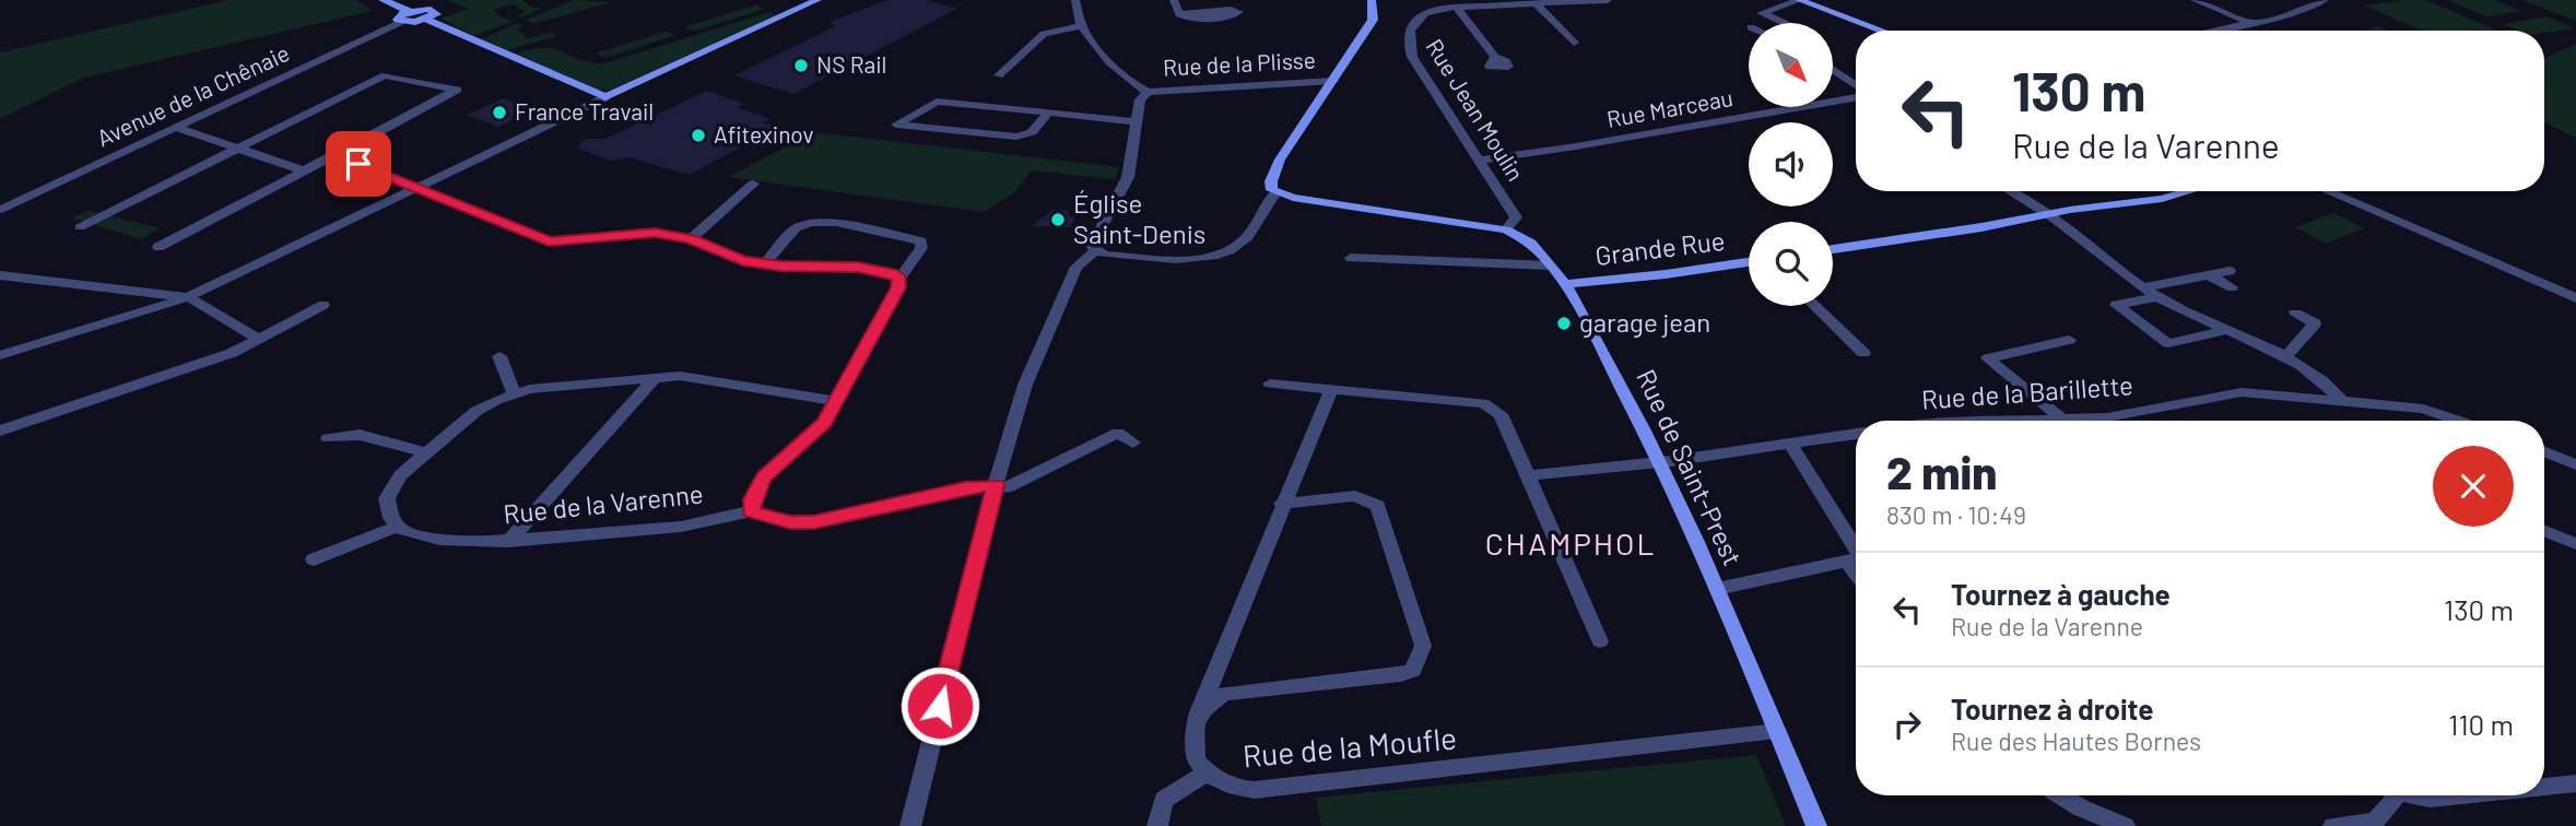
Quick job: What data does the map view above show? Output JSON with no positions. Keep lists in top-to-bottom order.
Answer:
{
  "streets": {
    "street": [
      "Rue de la Plisse",
      "Avenue de la Chênaie",
      "Rue Marceau",
      "Rue Jean Moulin",
      "Grande Rue",
      "Rue de la Barillette",
      "Rue de Saint-Prest",
      "Rue de la Varenne",
      "Rue de la Moufle"
    ]
  },
  "crossings": [
    ["Rue Marceau", "Rue Jean Moulin"],
    ["Rue Jean Moulin", "Rue de Saint-Prest"],
    ["Grande Rue", "Rue de Saint-Prest"],
    ["Rue de Saint-Prest", "Rue de la Moufle"]
  ],
  "districts": ["CHAMPHOL"],
  "places": [
    "NS Rail",
    "France Travail",
    "Afitexinov",
    "Église Saint-Denis",
    "garage jean"
  ],
  "north": "bottom right",
  "page": {
    "turn": ["130 m", "Rue de la Varenne"],
    "heading": ["2 min", "830 m · 10:49"],
    "list": [
      {
        "name": "Tournez à gauche",
        "note": "Rue de la Varenne",
        "value": "130 m"
      },
      {
        "name": "Tournez à droite",
        "note": "Rue des Hautes Bornes",
        "value": "110 m"
      }
    ]
  }
}
